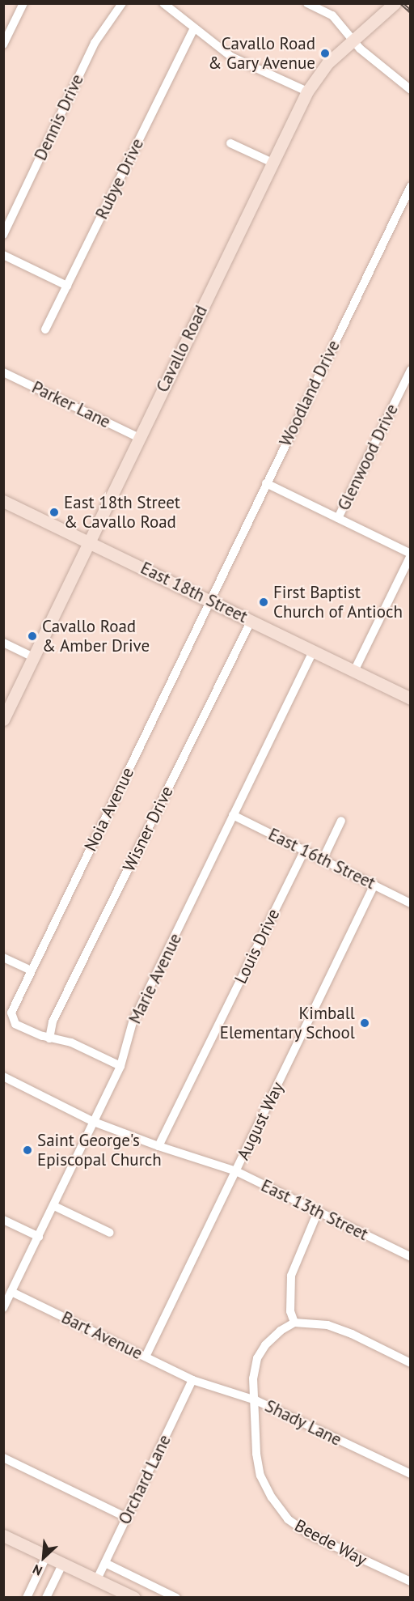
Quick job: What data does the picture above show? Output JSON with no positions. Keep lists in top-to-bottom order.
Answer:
{
  "streets": {
    "street": [
      "Dennis Drive",
      "Rubye Drive",
      "Cavallo Road",
      "Woodland Drive",
      "Parker Lane",
      "Glenwood Drive",
      "East 18th Street",
      "Noia Avenue",
      "Wisner Drive",
      "East 16th Street",
      "Louis Drive",
      "Marie Avenue",
      "August Way",
      "East 13th Street",
      "Bart Avenue",
      "Shady Lane",
      "Orchard Lane",
      "Beede Way"
    ]
  },
  "crossings": [
    ["Cavallo Road", "Parker Lane"],
    ["Cavallo Road", "East 18th Street"],
    ["Woodland Drive", "East 18th Street"],
    ["Woodland Drive", "Noia Avenue"],
    ["East 18th Street", "Noia Avenue"],
    ["East 18th Street", "Wisner Drive"],
    ["East 18th Street", "Marie Avenue"],
    ["Noia Avenue", "Wisner Drive"],
    ["East 16th Street", "Louis Drive"],
    ["East 16th Street", "Marie Avenue"],
    ["East 16th Street", "August Way"],
    ["Louis Drive", "East 13th Street"],
    ["Marie Avenue", "East 13th Street"],
    ["Marie Avenue", "Bart Avenue"],
    ["August Way", "East 13th Street"],
    ["August Way", "Bart Avenue"],
    ["Bart Avenue", "Shady Lane"],
    ["Bart Avenue", "Orchard Lane"],
    ["Shady Lane", "Orchard Lane"],
    ["Shady Lane", "Beede Way"]
  ],
  "places": [
    "Cavallo Road & Gary Avenue",
    "East 18th Street & Cavallo Road",
    "First Baptist Church of Antioch",
    "Cavallo Road & Amber Drive",
    "Kimball Elementary School",
    "Saint George's Episcopal Church"
  ],
  "north": "bottom left"
}
